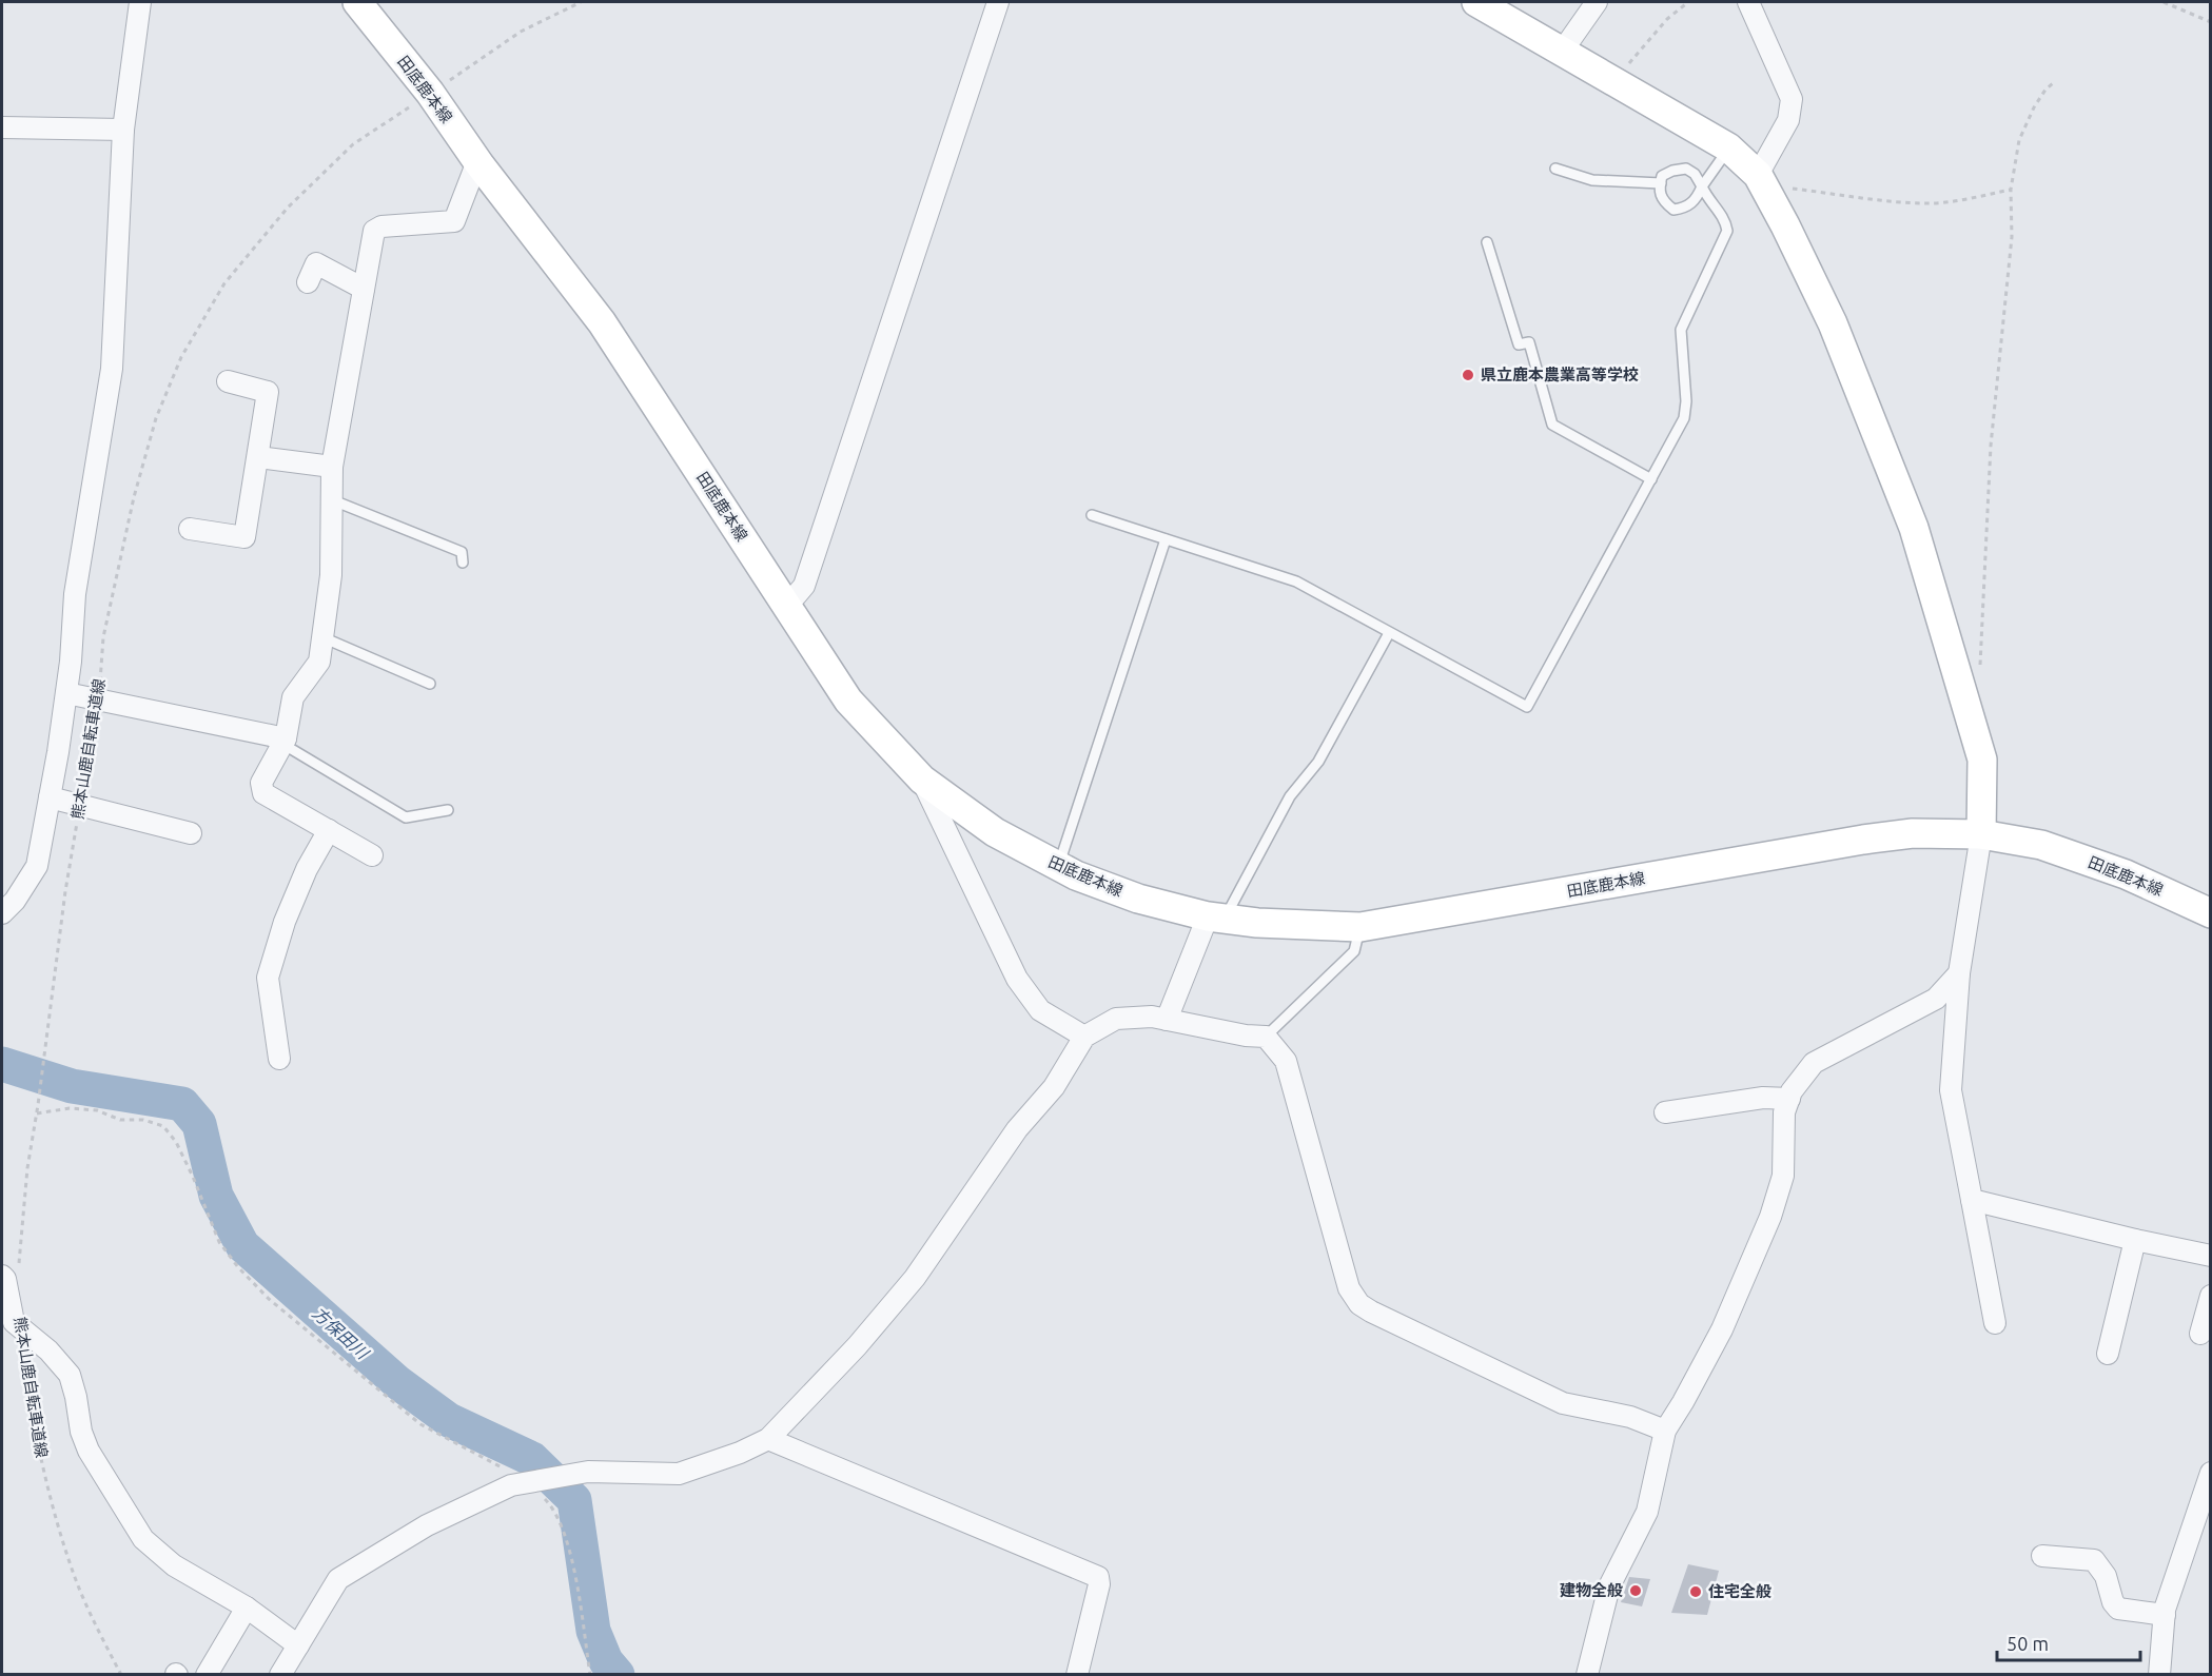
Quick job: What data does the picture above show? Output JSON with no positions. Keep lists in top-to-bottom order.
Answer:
{
  "streets": {
    "main road": ["田底鹿本線"],
    "path": ["熊本山鹿自転車道線"]
  },
  "crossings": [
    ["田底鹿本線", "熊本山鹿自転車道線"]
  ],
  "water": ["方保田川"],
  "places": ["県立鹿本農業高等学校", "建物全般", "住宅全般"],
  "scale_bar": "50 m"
}
